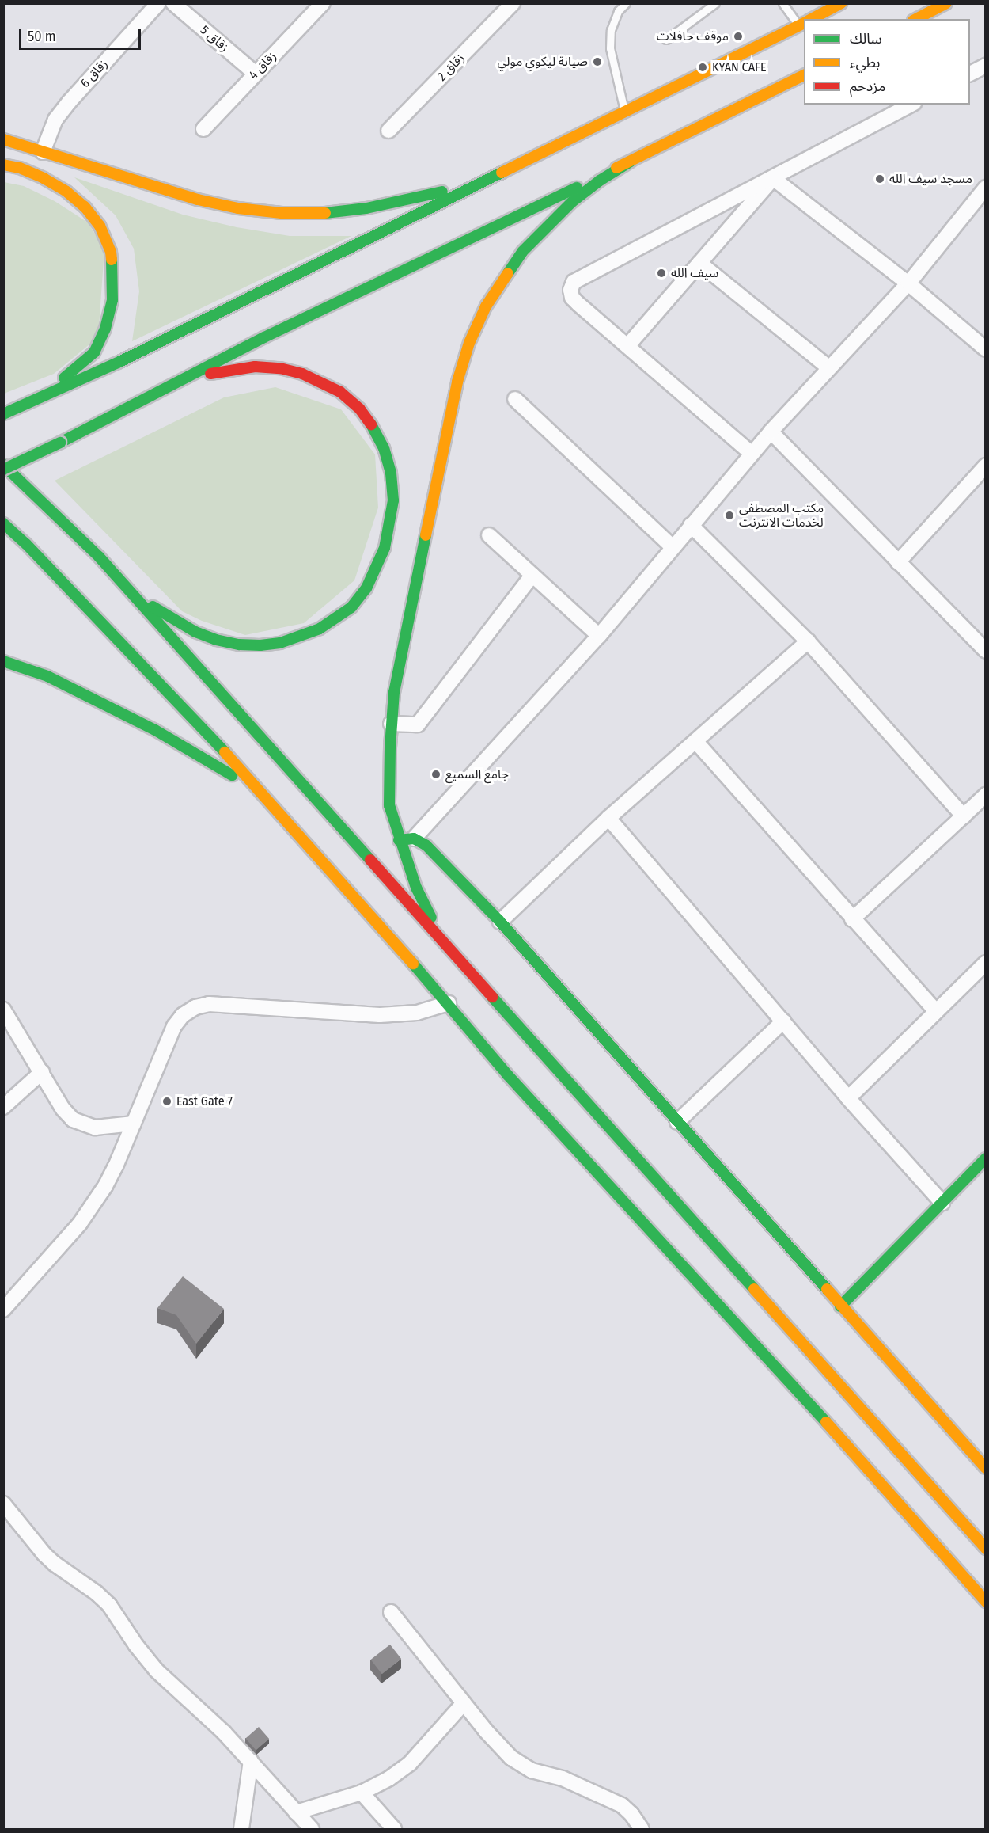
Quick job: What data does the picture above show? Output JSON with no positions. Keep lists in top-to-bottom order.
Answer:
{
  "streets": {
    "street": [
      "زقاق 5",
      "زقاق 4",
      "زقاق 2",
      "زقاق 6"
    ]
  },
  "crossings": [
    ["زقاق 5", "زقاق 4"]
  ],
  "places": [
    "موقف حافلات",
    "صيانة ليكوي مولي",
    "KYAN CAFE",
    "مسجد سيف الله",
    "سيف الله",
    "مكتب المصطفى لخدمات الانترنت",
    "جامع السميع",
    "East Gate 7"
  ],
  "legend": ["سالك", "بطيء", "مزدحم"],
  "scale_bar": "50 m"
}
